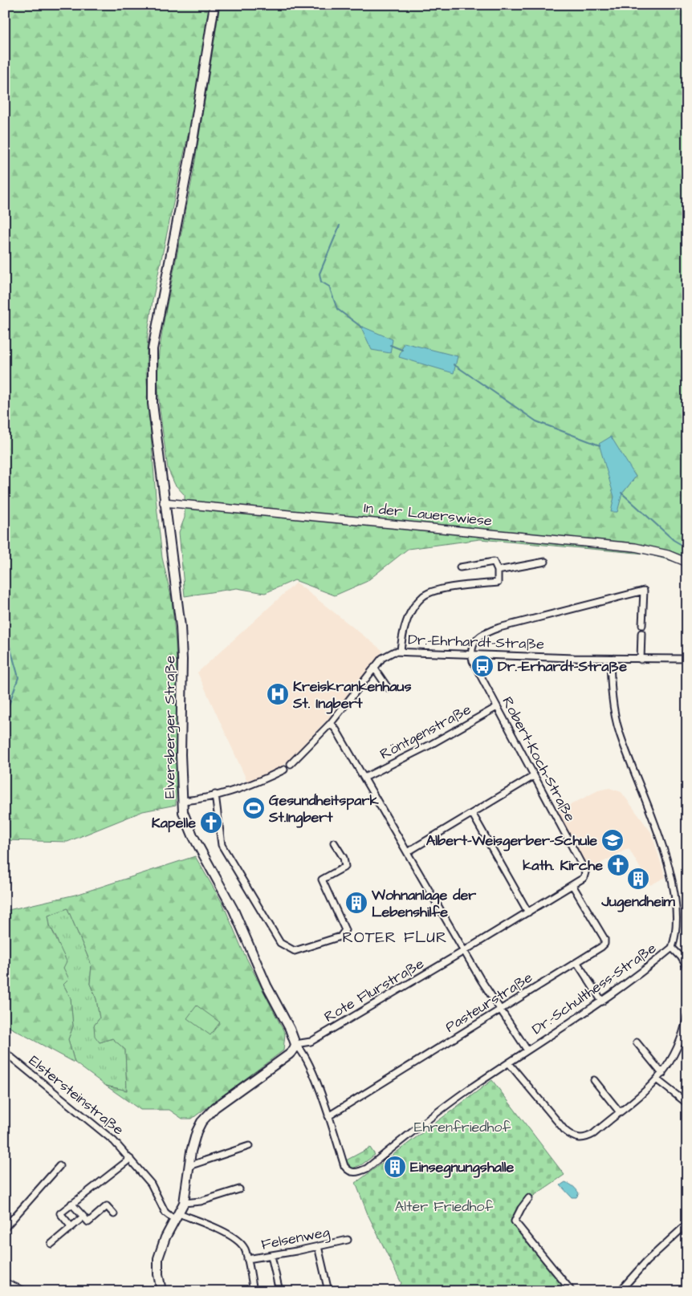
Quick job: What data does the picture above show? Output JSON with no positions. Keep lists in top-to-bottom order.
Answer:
{
  "streets": {
    "main road": ["Elversberger Straße"],
    "street": [
      "In der Lauerswiese",
      "Dr.-Ehrhardt-Straße",
      "Röntgenstraße",
      "Robert-Koch-Straße",
      "Dr.-Schulthess-Straße",
      "Rote Flurstraße",
      "Pasteurstraße",
      "Elstersteinstraße",
      "Felsenweg"
    ]
  },
  "crossings": [
    ["In der Lauerswiese", "Elversberger Straße"],
    ["Dr.-Ehrhardt-Straße", "Robert-Koch-Straße"],
    ["Elversberger Straße", "Rote Flurstraße"],
    ["Röntgenstraße", "Robert-Koch-Straße"],
    ["Robert-Koch-Straße", "Rote Flurstraße"],
    ["Dr.-Schulthess-Straße", "Pasteurstraße"],
    ["Rote Flurstraße", "Pasteurstraße"]
  ],
  "districts": ["ROTER FLUR"],
  "parks": ["Ehrenfriedhof", "Alter Friedhof"],
  "places": {
    "bus stop": ["Dr.-Erhardt-Straße"],
    "hospital": ["Kreiskrankenhaus St. Ingbert"],
    "sports": ["Gesundheitspark St.Ingbert"],
    "church": ["Kapelle", "kath. Kirche"],
    "school or university": ["Albert-Weisgerber-Schule"],
    "building": ["Jugendheim", "Wohnanlage der Lebenshilfe", "Einsegnungshalle"]
  }
}
